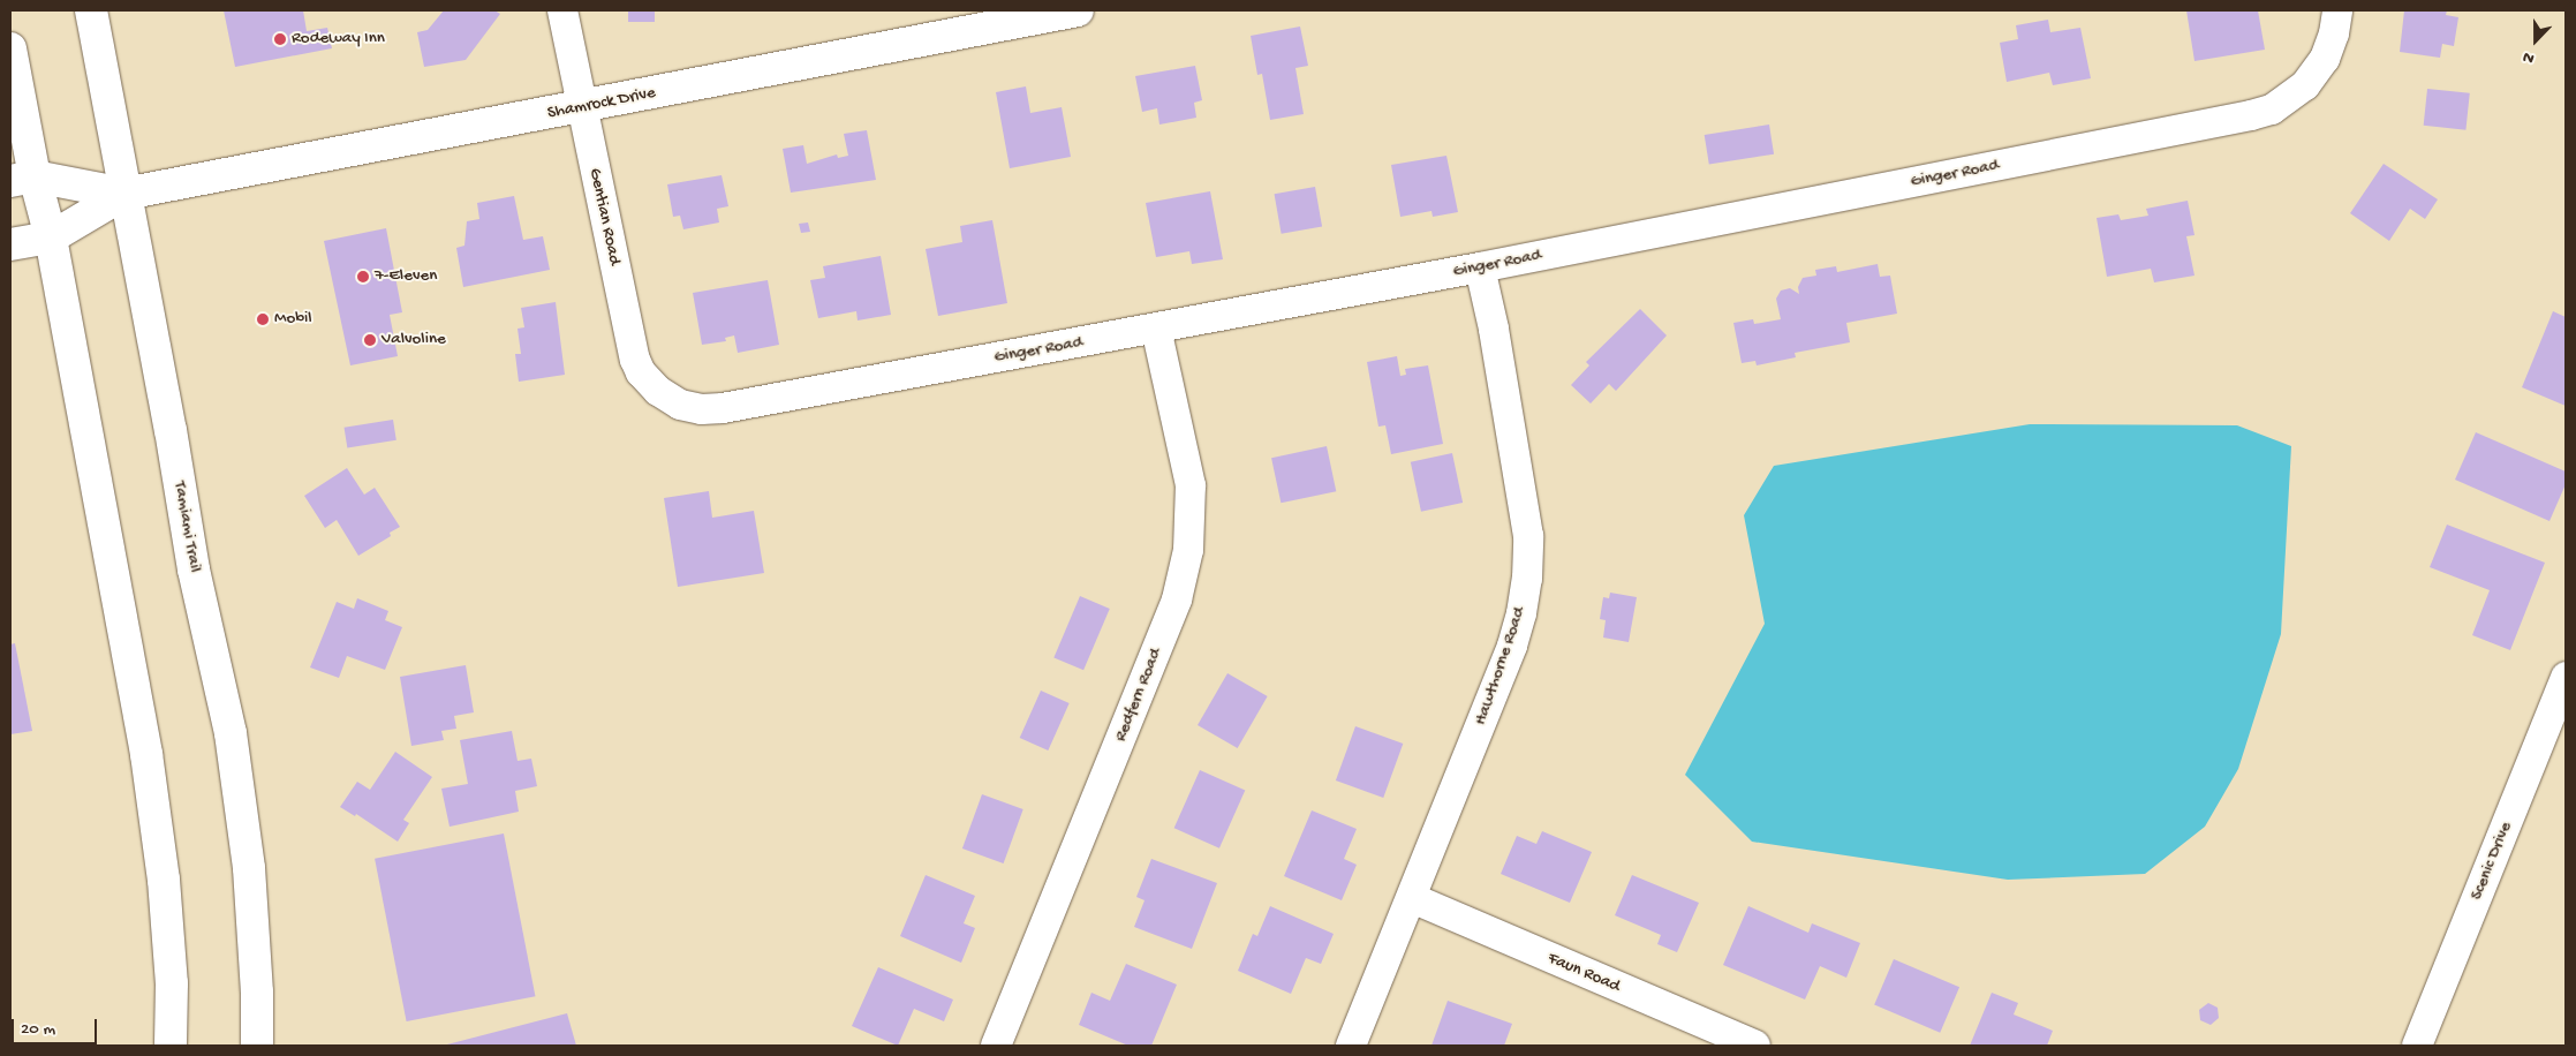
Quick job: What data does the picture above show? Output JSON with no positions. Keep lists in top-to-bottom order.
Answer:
{
  "streets": {
    "main road": ["Shamrock Drive", "Tamiami Trail"],
    "street": [
      "Ginger Road",
      "Gentian Road",
      "Hawthorne Road",
      "Redfern Road",
      "Scenic Drive",
      "Faun Road"
    ]
  },
  "crossings": [
    ["Shamrock Drive", "Gentian Road"],
    ["Shamrock Drive", "Tamiami Trail"],
    ["Ginger Road", "Gentian Road"],
    ["Ginger Road", "Hawthorne Road"],
    ["Ginger Road", "Redfern Road"],
    ["Hawthorne Road", "Faun Road"]
  ],
  "places": [
    "Rodeway Inn",
    "7-Eleven",
    "Mobil",
    "Valvoline"
  ],
  "scale_bar": "20 m",
  "north": "bottom"
}
